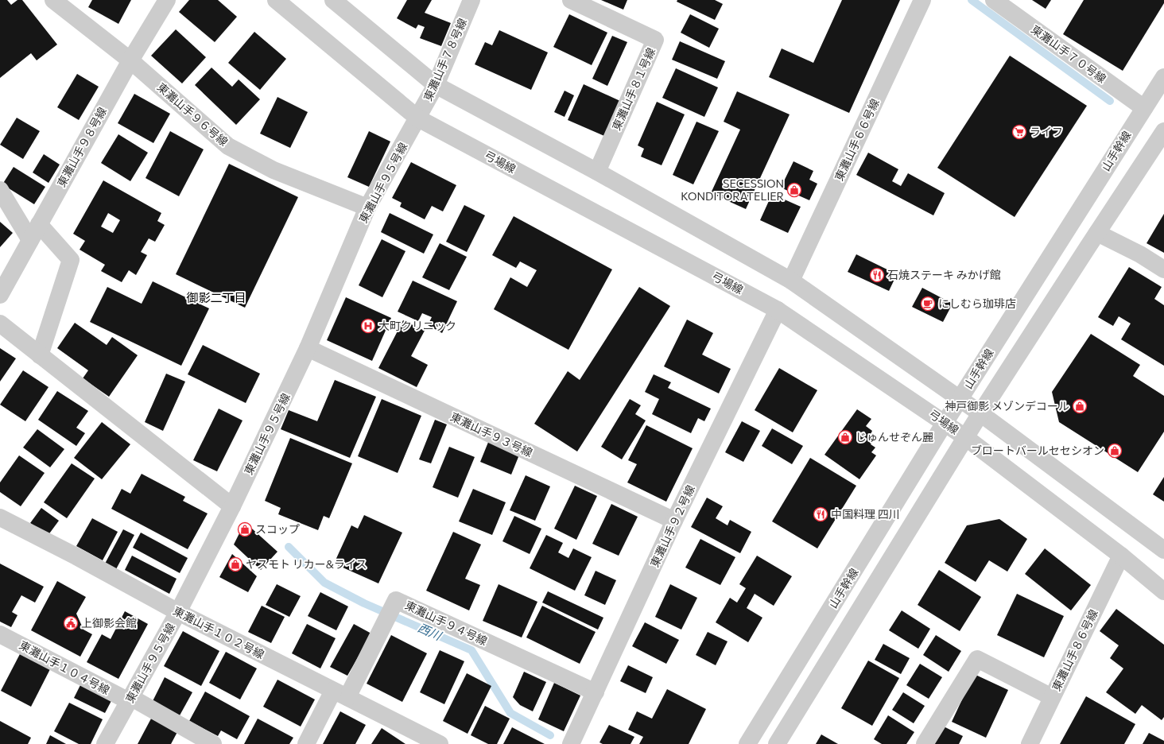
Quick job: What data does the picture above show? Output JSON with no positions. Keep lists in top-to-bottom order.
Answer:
{
  "streets": {
    "street": [
      "東灘山手７０号線",
      "東灘山手７８号線",
      "東灘山手８１号線",
      "東灘山手９６号線",
      "東灘山手６６号線",
      "東灘山手９８号線",
      "山手幹線",
      "弓場線",
      "東灘山手９５号線",
      "東灘山手９３号線",
      "東灘山手９２号線",
      "東灘山手９４号線",
      "東灘山手１０２号線",
      "東灘山手８６号線",
      "東灘山手１０４号線"
    ]
  },
  "crossings": [
    ["東灘山手７０号線", "山手幹線"],
    ["東灘山手７８号線", "弓場線"],
    ["東灘山手７８号線", "東灘山手９５号線"],
    ["東灘山手９６号線", "東灘山手９８号線"],
    ["東灘山手９６号線", "東灘山手９５号線"],
    ["山手幹線", "弓場線"],
    ["弓場線", "東灘山手９５号線"],
    ["弓場線", "東灘山手９２号線"],
    ["弓場線", "東灘山手８６号線"],
    ["東灘山手９５号線", "東灘山手９３号線"],
    ["東灘山手９５号線", "東灘山手１０２号線"],
    ["東灘山手９５号線", "東灘山手１０４号線"],
    ["東灘山手９３号線", "東灘山手９２号線"],
    ["東灘山手９２号線", "東灘山手９４号線"],
    ["東灘山手９４号線", "東灘山手１０２号線"]
  ],
  "districts": ["御影二丁目"],
  "water": ["西川"],
  "places": {
    "supermarket": ["ライフ"],
    "shop": [
      "SECESSION KONDITORATELIER",
      "神戸御影 メゾンデコール",
      "じゅんせぞん麗",
      "ブロートバールセセシオン",
      "スコップ",
      "ヤスモト リカー&ライス"
    ],
    "restaurant": ["石焼ステーキ みかげ館", "中国料理 四川"],
    "cafe": ["にしむら珈琲店"],
    "hospital": ["大町クリニック"],
    "public building": ["上御影会館"]
  }
}
